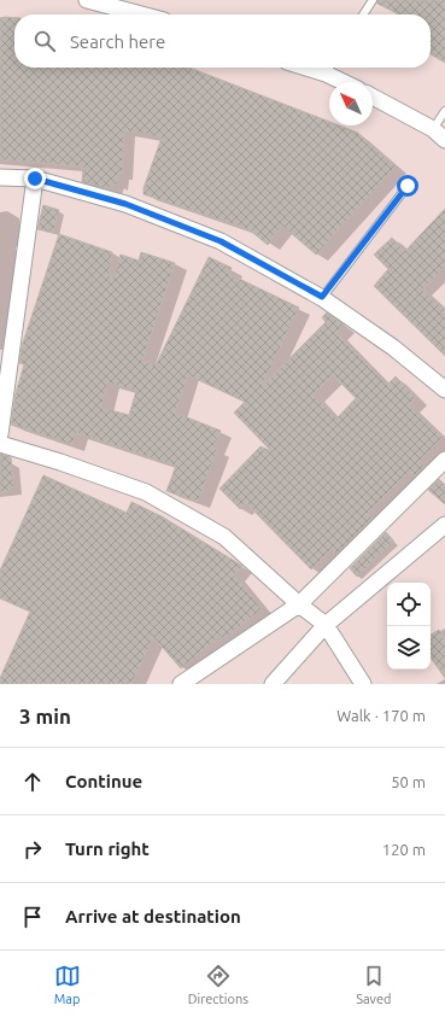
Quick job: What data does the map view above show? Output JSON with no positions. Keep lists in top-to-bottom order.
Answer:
{
  "north": "top left",
  "page": {
    "search": "Search here",
    "heading": ["3 min", "Walk · 170 m"],
    "list": [
      ["Continue", "50 m"],
      ["Turn right", "120 m"],
      "Arrive at destination"
    ],
    "nav": ["Map", "Directions", "Saved"]
  }
}
